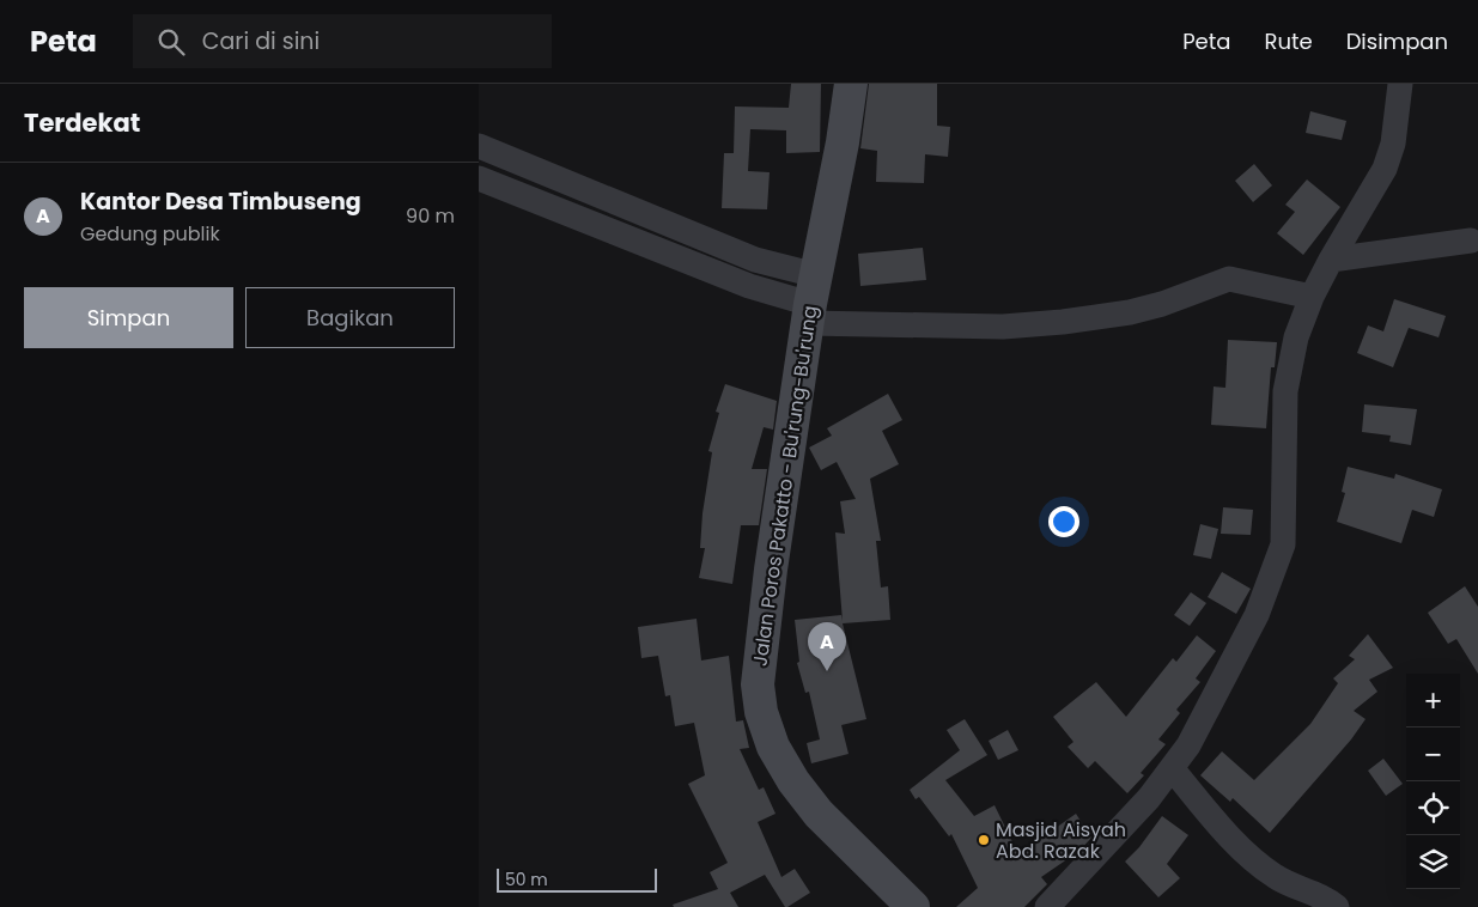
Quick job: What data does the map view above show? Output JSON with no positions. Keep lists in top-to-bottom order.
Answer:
{
  "streets": {
    "main road": ["Jalan Poros Pakatto - Bu'rung-Bu'rung"]
  },
  "places": ["Masjid Aisyah Abd. Razak"],
  "scale_bar": "50 m",
  "page": {
    "header": "Peta",
    "search": "Cari di sini",
    "nav": ["Peta", "Rute", "Disimpan"],
    "heading": "Terdekat",
    "list": [
      {
        "mark": "A",
        "name": "Kantor Desa Timbuseng",
        "note": "Gedung publik",
        "value": "90 m"
      }
    ],
    "buttons": ["Simpan", "Bagikan"],
    "pins": "A",
    "map_buttons": ["+", "−"],
    "scale": "50 m"
  }
}
